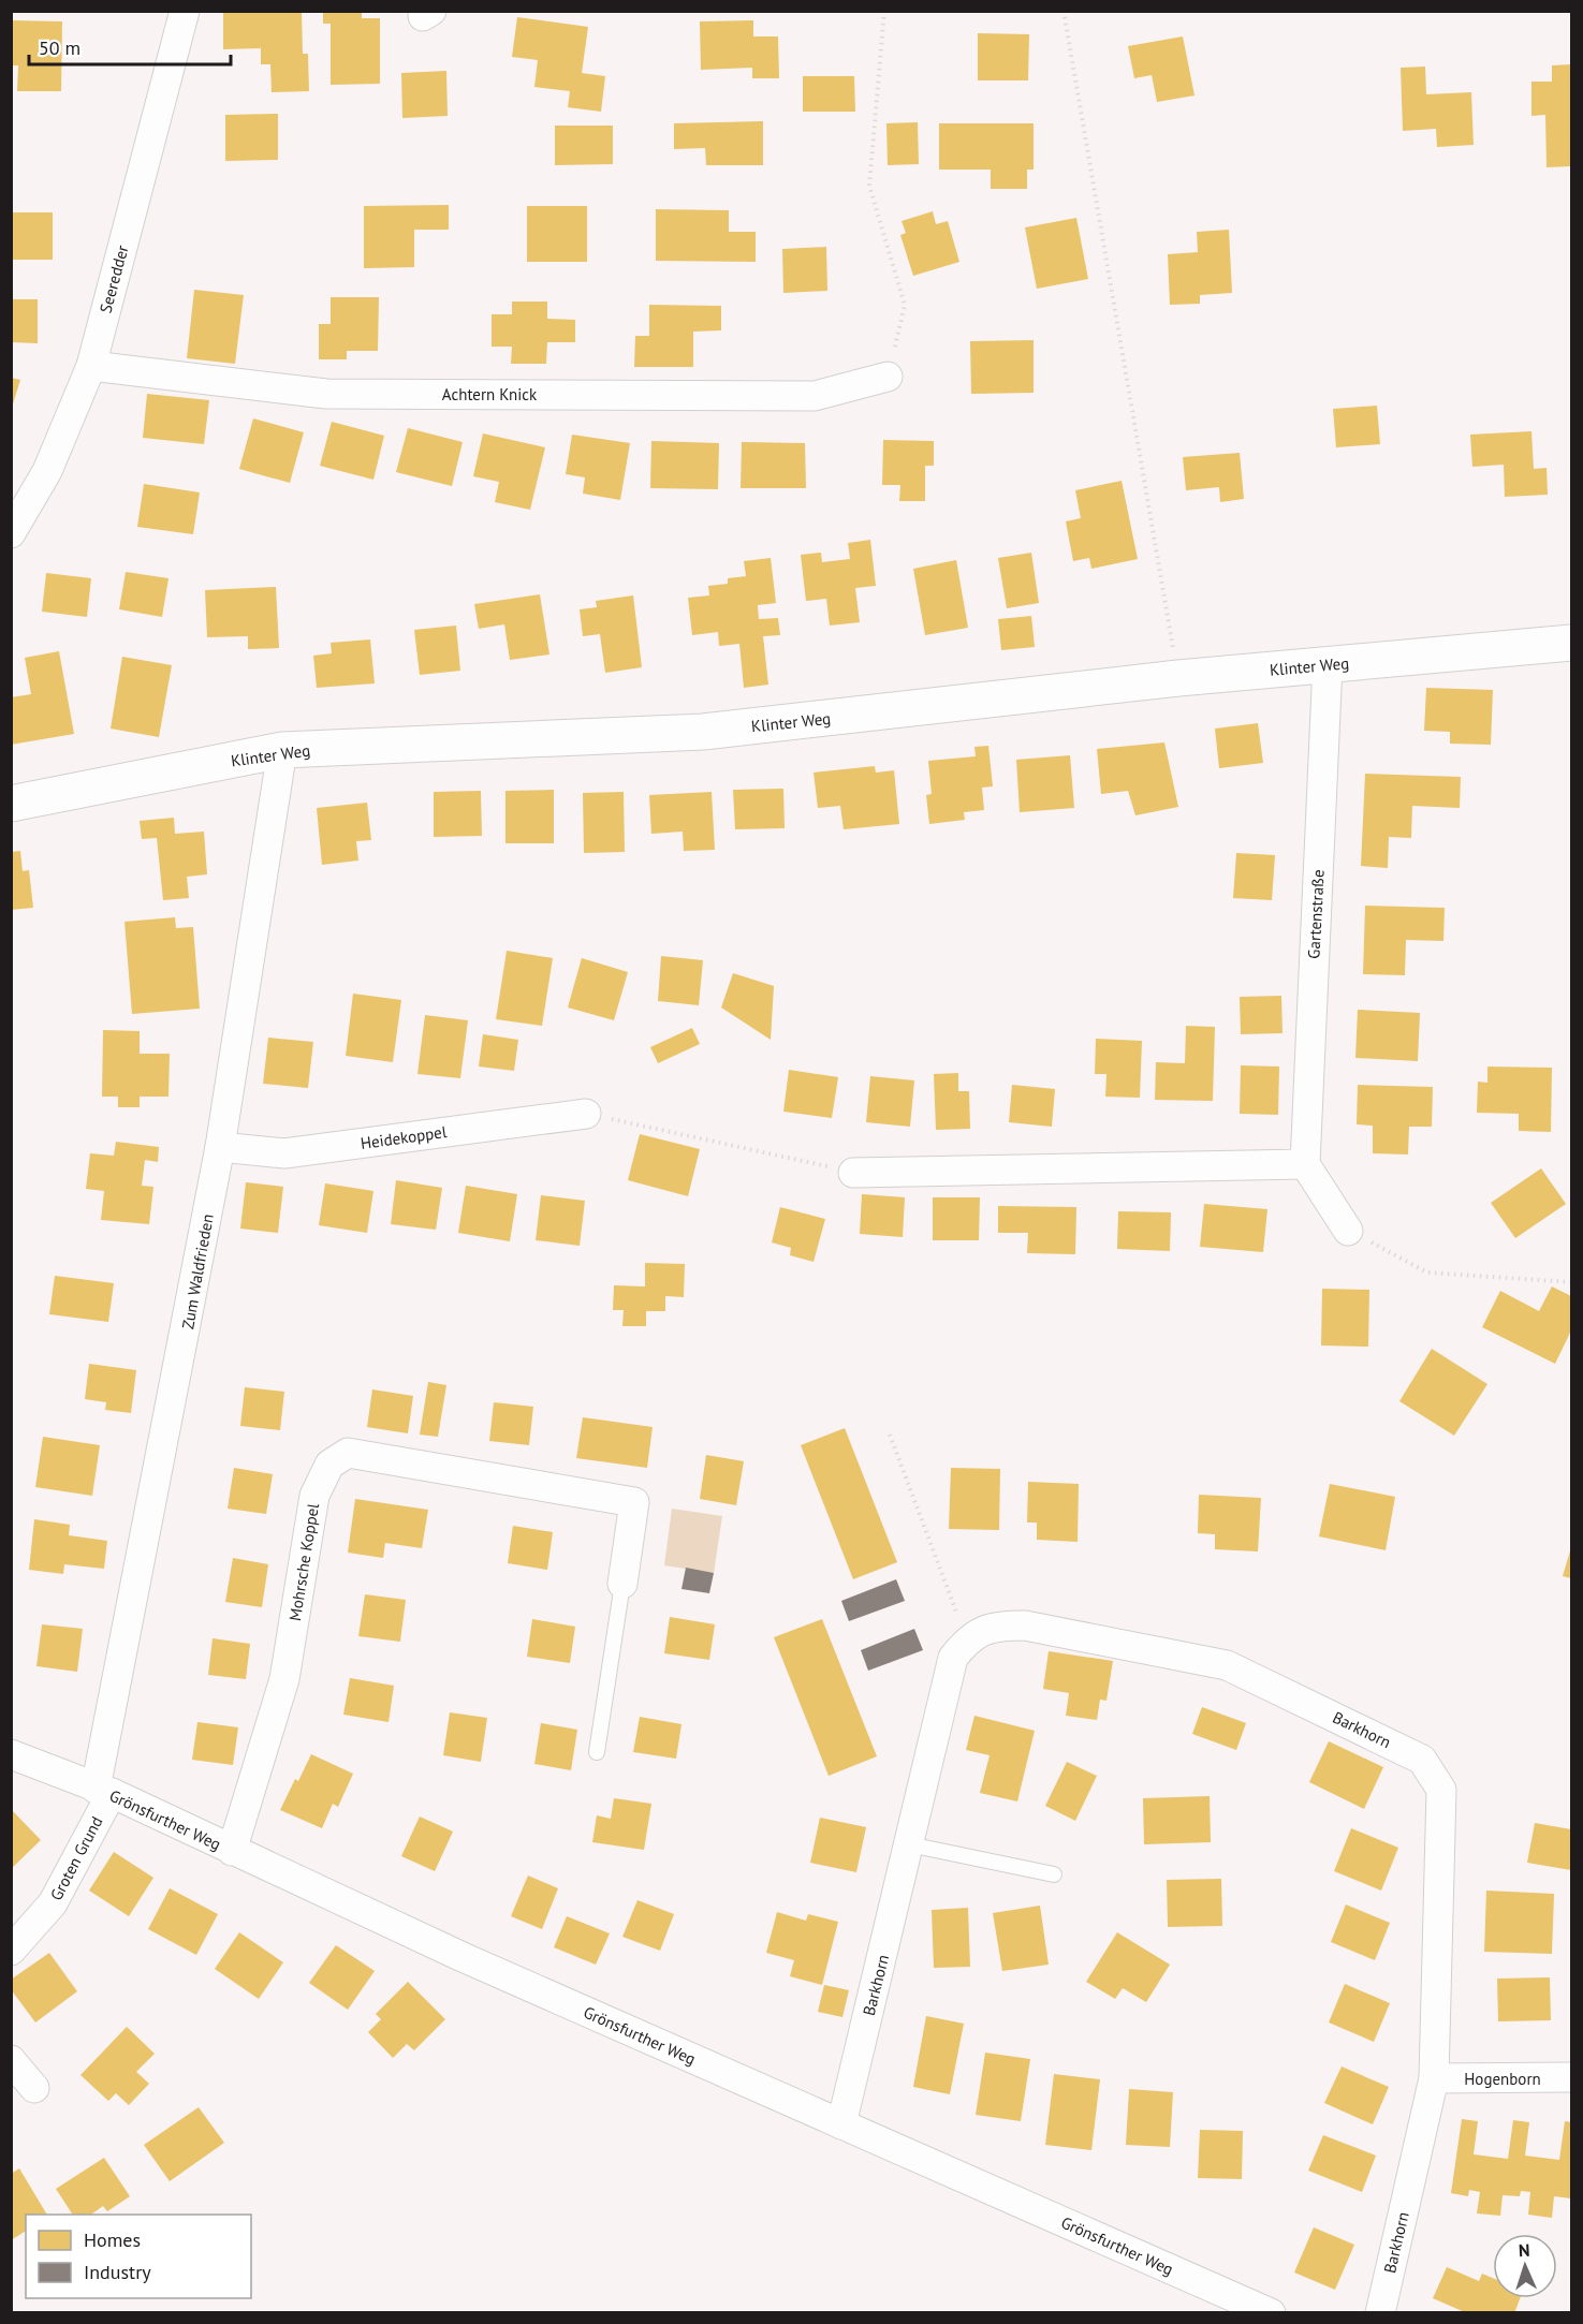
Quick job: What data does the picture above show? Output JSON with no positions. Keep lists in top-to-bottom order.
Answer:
{
  "streets": {
    "street": [
      "Seeredder",
      "Achtern Knick",
      "Klinter Weg",
      "Gartenstraße",
      "Heidekoppel",
      "Zum Waldfrieden",
      "Mohrsche Koppel",
      "Barkhorn",
      "Grönsfurther Weg",
      "Groten Grund",
      "Hogenborn"
    ]
  },
  "crossings": [
    ["Seeredder", "Achtern Knick"],
    ["Klinter Weg", "Gartenstraße"],
    ["Klinter Weg", "Zum Waldfrieden"],
    ["Heidekoppel", "Zum Waldfrieden"],
    ["Zum Waldfrieden", "Grönsfurther Weg"],
    ["Zum Waldfrieden", "Groten Grund"],
    ["Mohrsche Koppel", "Grönsfurther Weg"],
    ["Barkhorn", "Grönsfurther Weg"],
    ["Barkhorn", "Hogenborn"],
    ["Grönsfurther Weg", "Groten Grund"]
  ],
  "legend": ["Homes", "Industry"],
  "scale_bar": "50 m",
  "north": "top"
}
